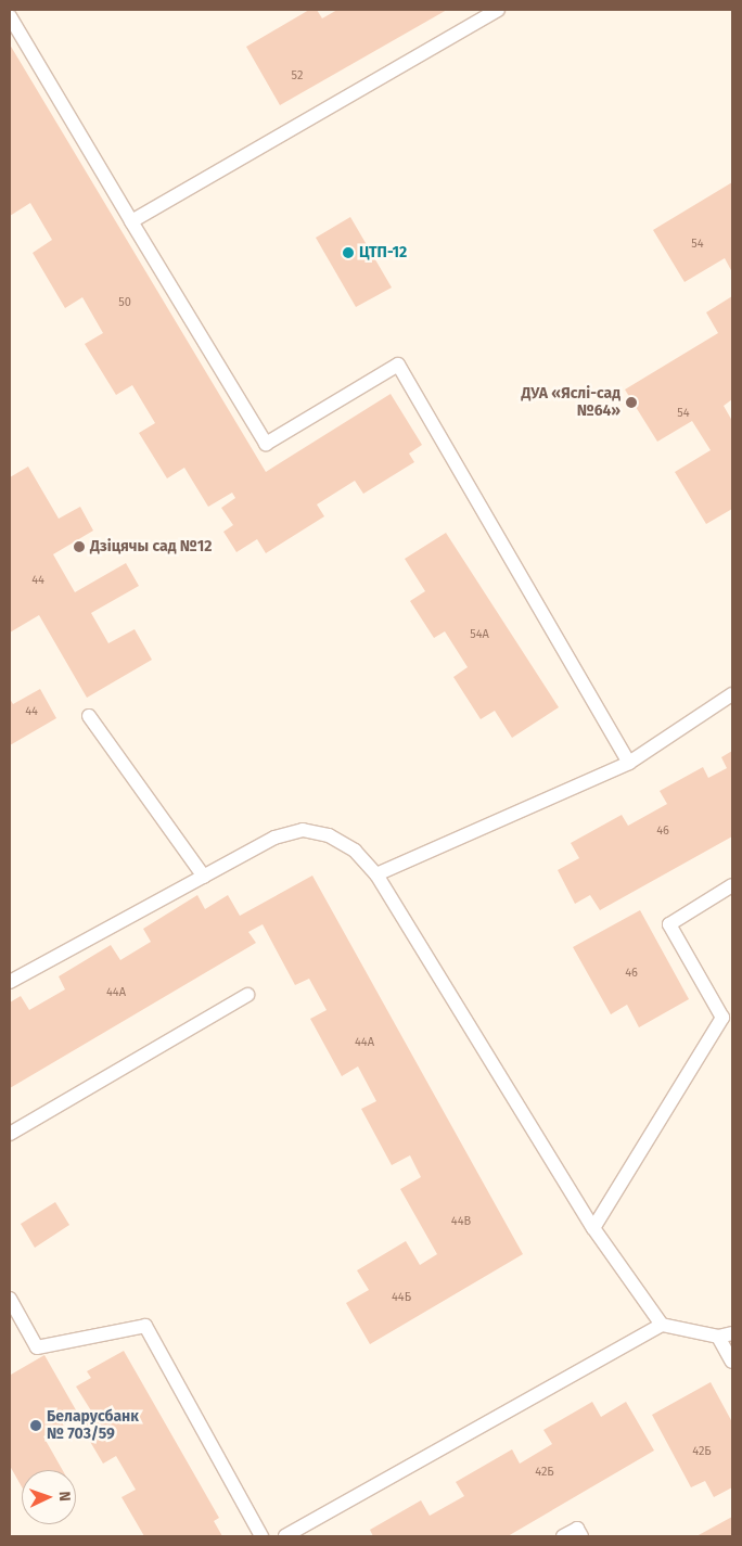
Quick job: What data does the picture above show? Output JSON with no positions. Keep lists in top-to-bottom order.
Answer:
{
  "places": [
    "ЦТП-12",
    "ДУА «Яслі-сад №64»",
    "Дзіцячы сад №12",
    "Беларусбанк № 703/59"
  ],
  "house_numbers": [
    "52",
    "54",
    "50",
    "54",
    "44",
    "54А",
    "44",
    "46",
    "46",
    "44А",
    "44А",
    "44В",
    "44Б",
    "42Б",
    "42Б"
  ],
  "north": "right"
}
